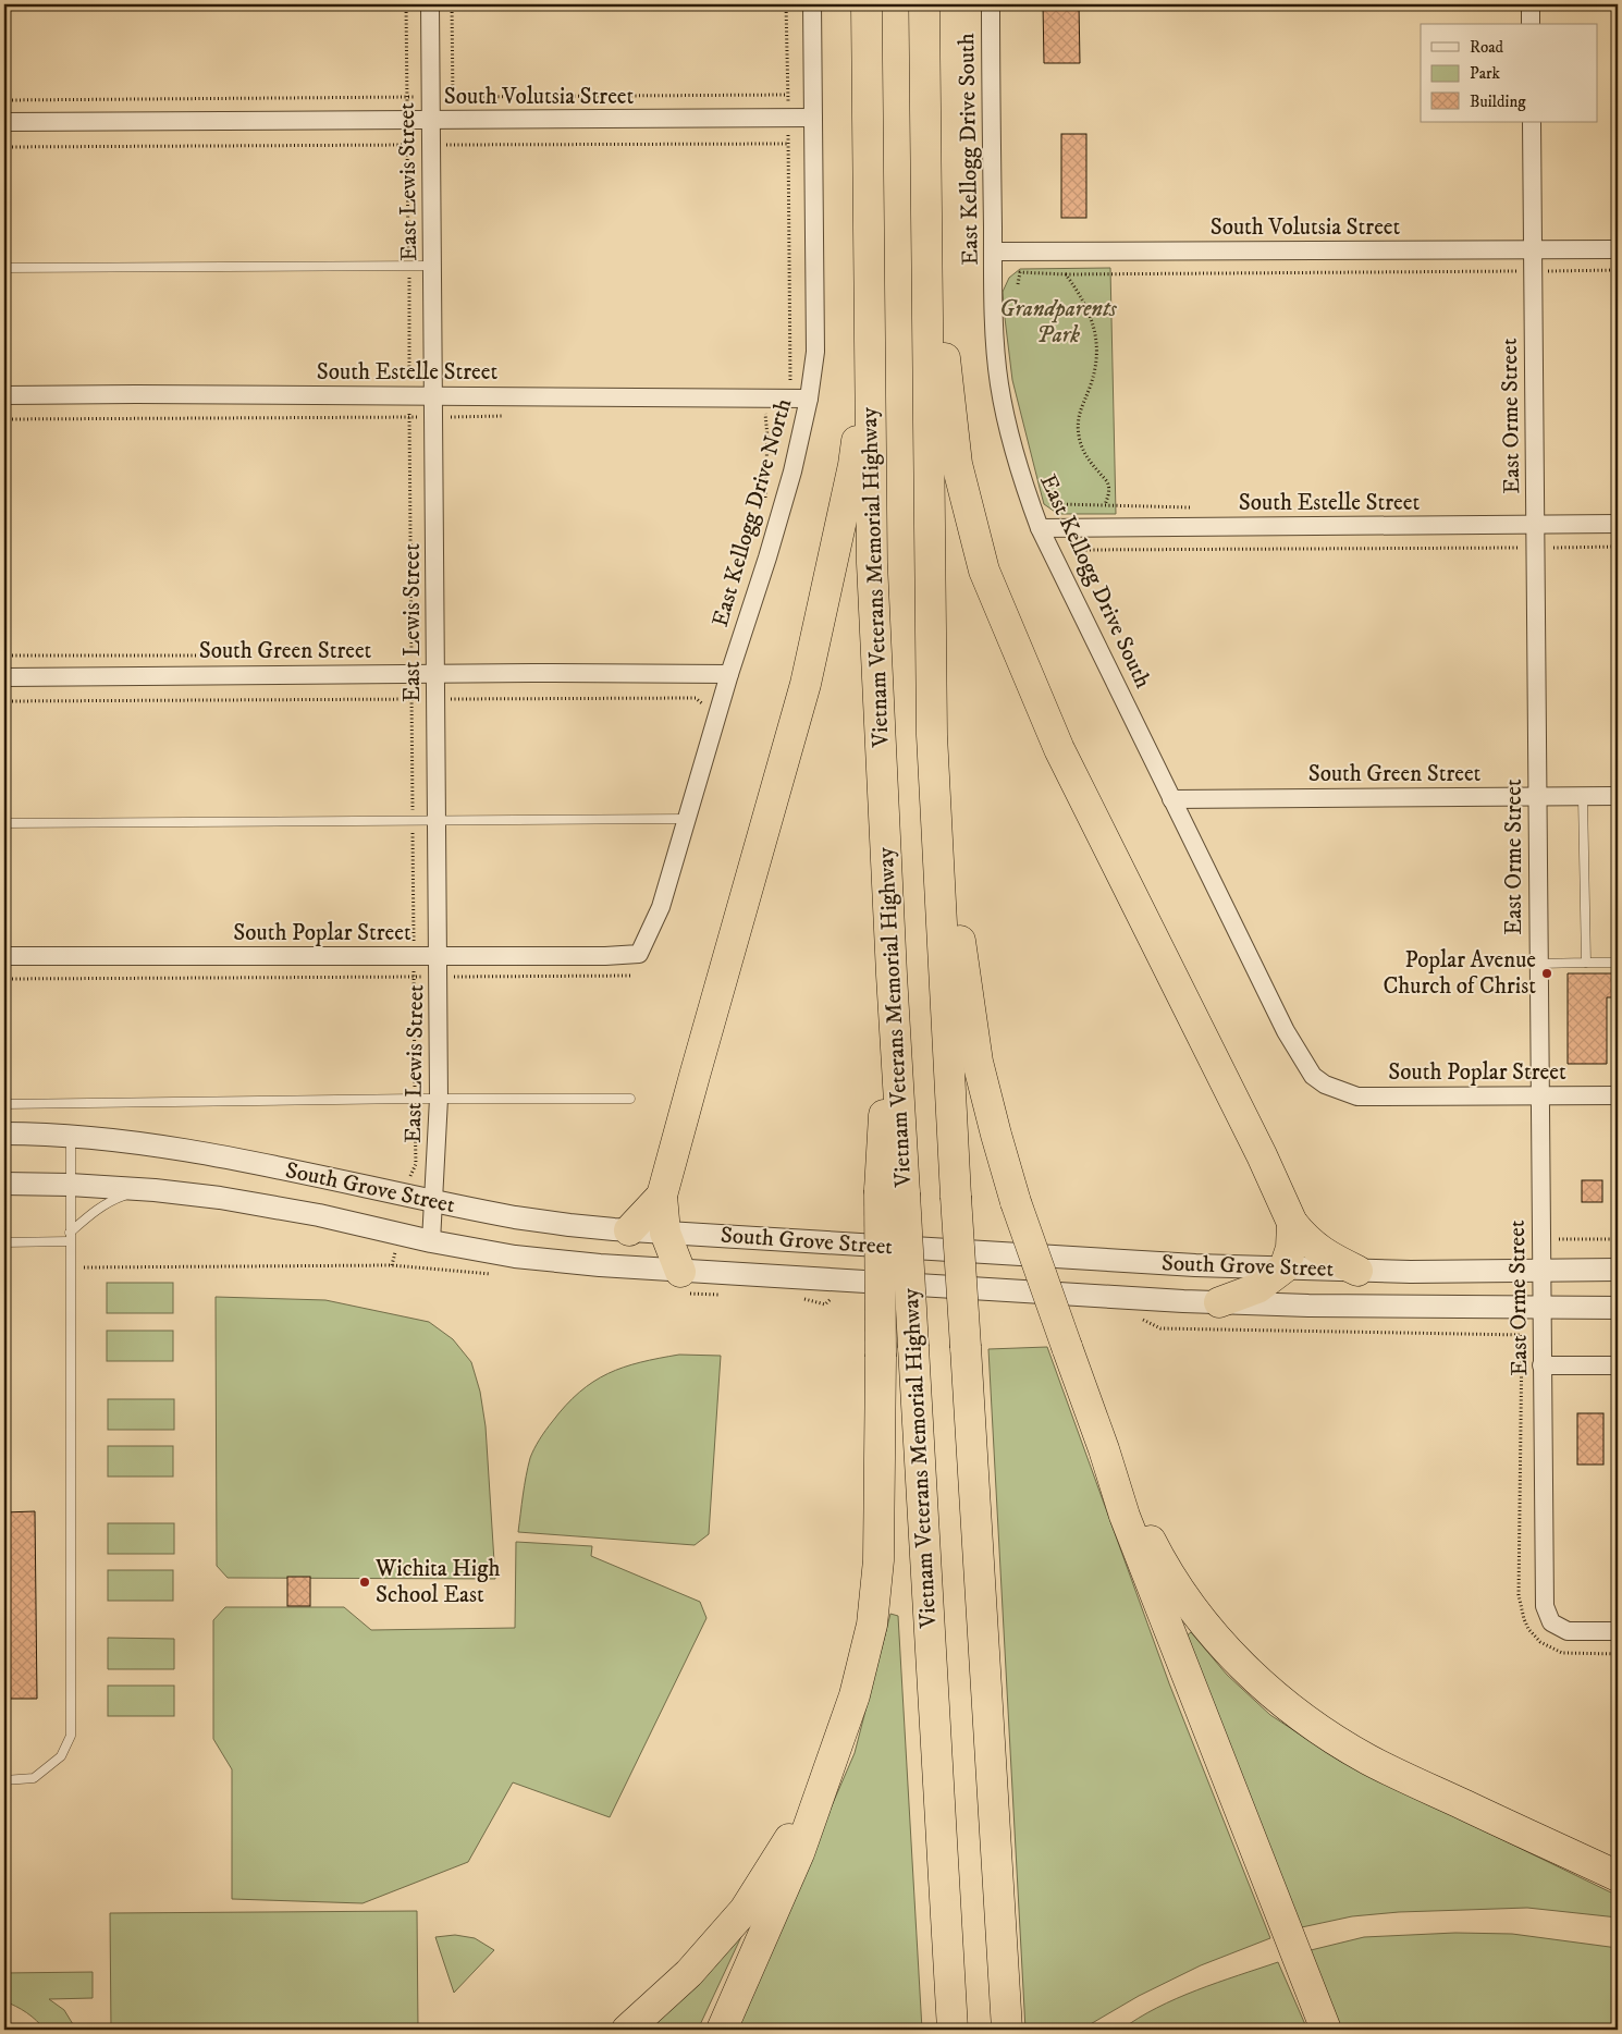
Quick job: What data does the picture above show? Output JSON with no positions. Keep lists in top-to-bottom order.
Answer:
{
  "streets": {
    "highway": ["Vietnam Veterans Memorial Highway"],
    "street": [
      "South Volutsia Street",
      "East Kellogg Drive South",
      "East Lewis Street",
      "South Estelle Street",
      "East Orme Street",
      "East Kellogg Drive North",
      "South Green Street",
      "South Poplar Street",
      "South Grove Street"
    ]
  },
  "crossings": [
    ["South Volutsia Street", "East Kellogg Drive South"],
    ["South Volutsia Street", "East Lewis Street"],
    ["South Volutsia Street", "East Orme Street"],
    ["South Volutsia Street", "East Kellogg Drive North"],
    ["East Kellogg Drive South", "South Estelle Street"],
    ["East Kellogg Drive South", "South Green Street"],
    ["East Kellogg Drive South", "South Poplar Street"],
    ["East Lewis Street", "South Estelle Street"],
    ["East Lewis Street", "South Green Street"],
    ["East Lewis Street", "South Poplar Street"],
    ["East Lewis Street", "South Grove Street"],
    ["South Estelle Street", "East Orme Street"],
    ["South Estelle Street", "East Kellogg Drive North"],
    ["East Orme Street", "South Green Street"],
    ["East Orme Street", "South Poplar Street"],
    ["East Orme Street", "South Grove Street"],
    ["East Kellogg Drive North", "South Green Street"],
    ["East Kellogg Drive North", "South Poplar Street"]
  ],
  "parks": ["Grandparents Park"],
  "places": ["Poplar Avenue Church of Christ", "Wichita High School East"],
  "legend": ["Road", "Park", "Building"]
}
